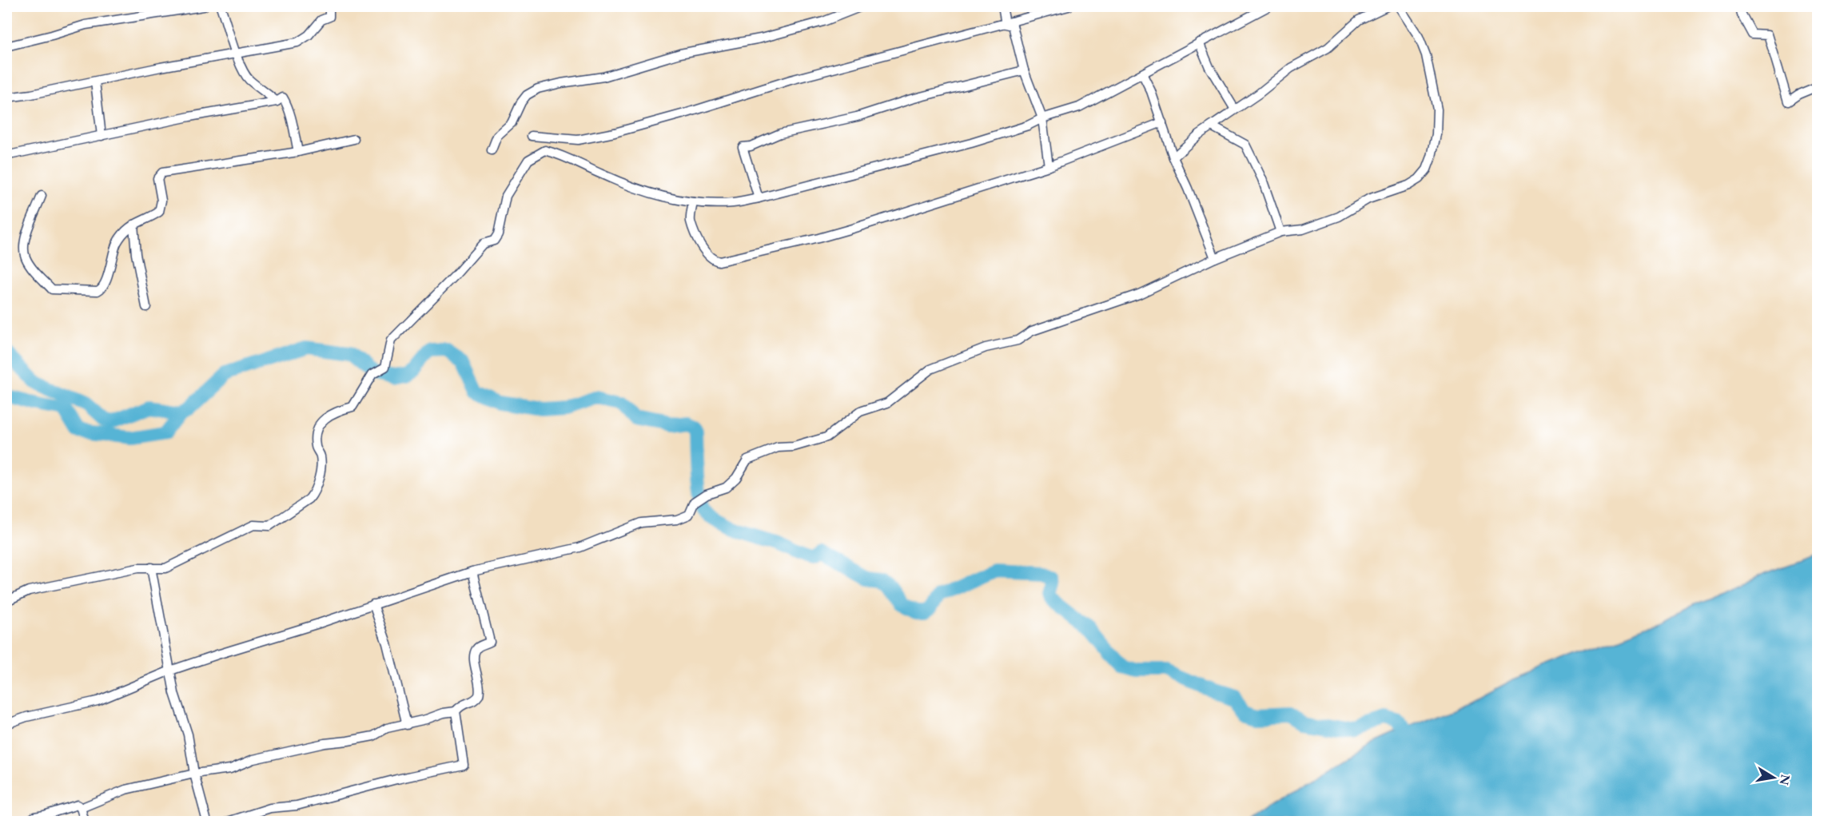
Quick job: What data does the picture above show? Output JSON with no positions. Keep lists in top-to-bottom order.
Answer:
{
  "north": "right"
}
